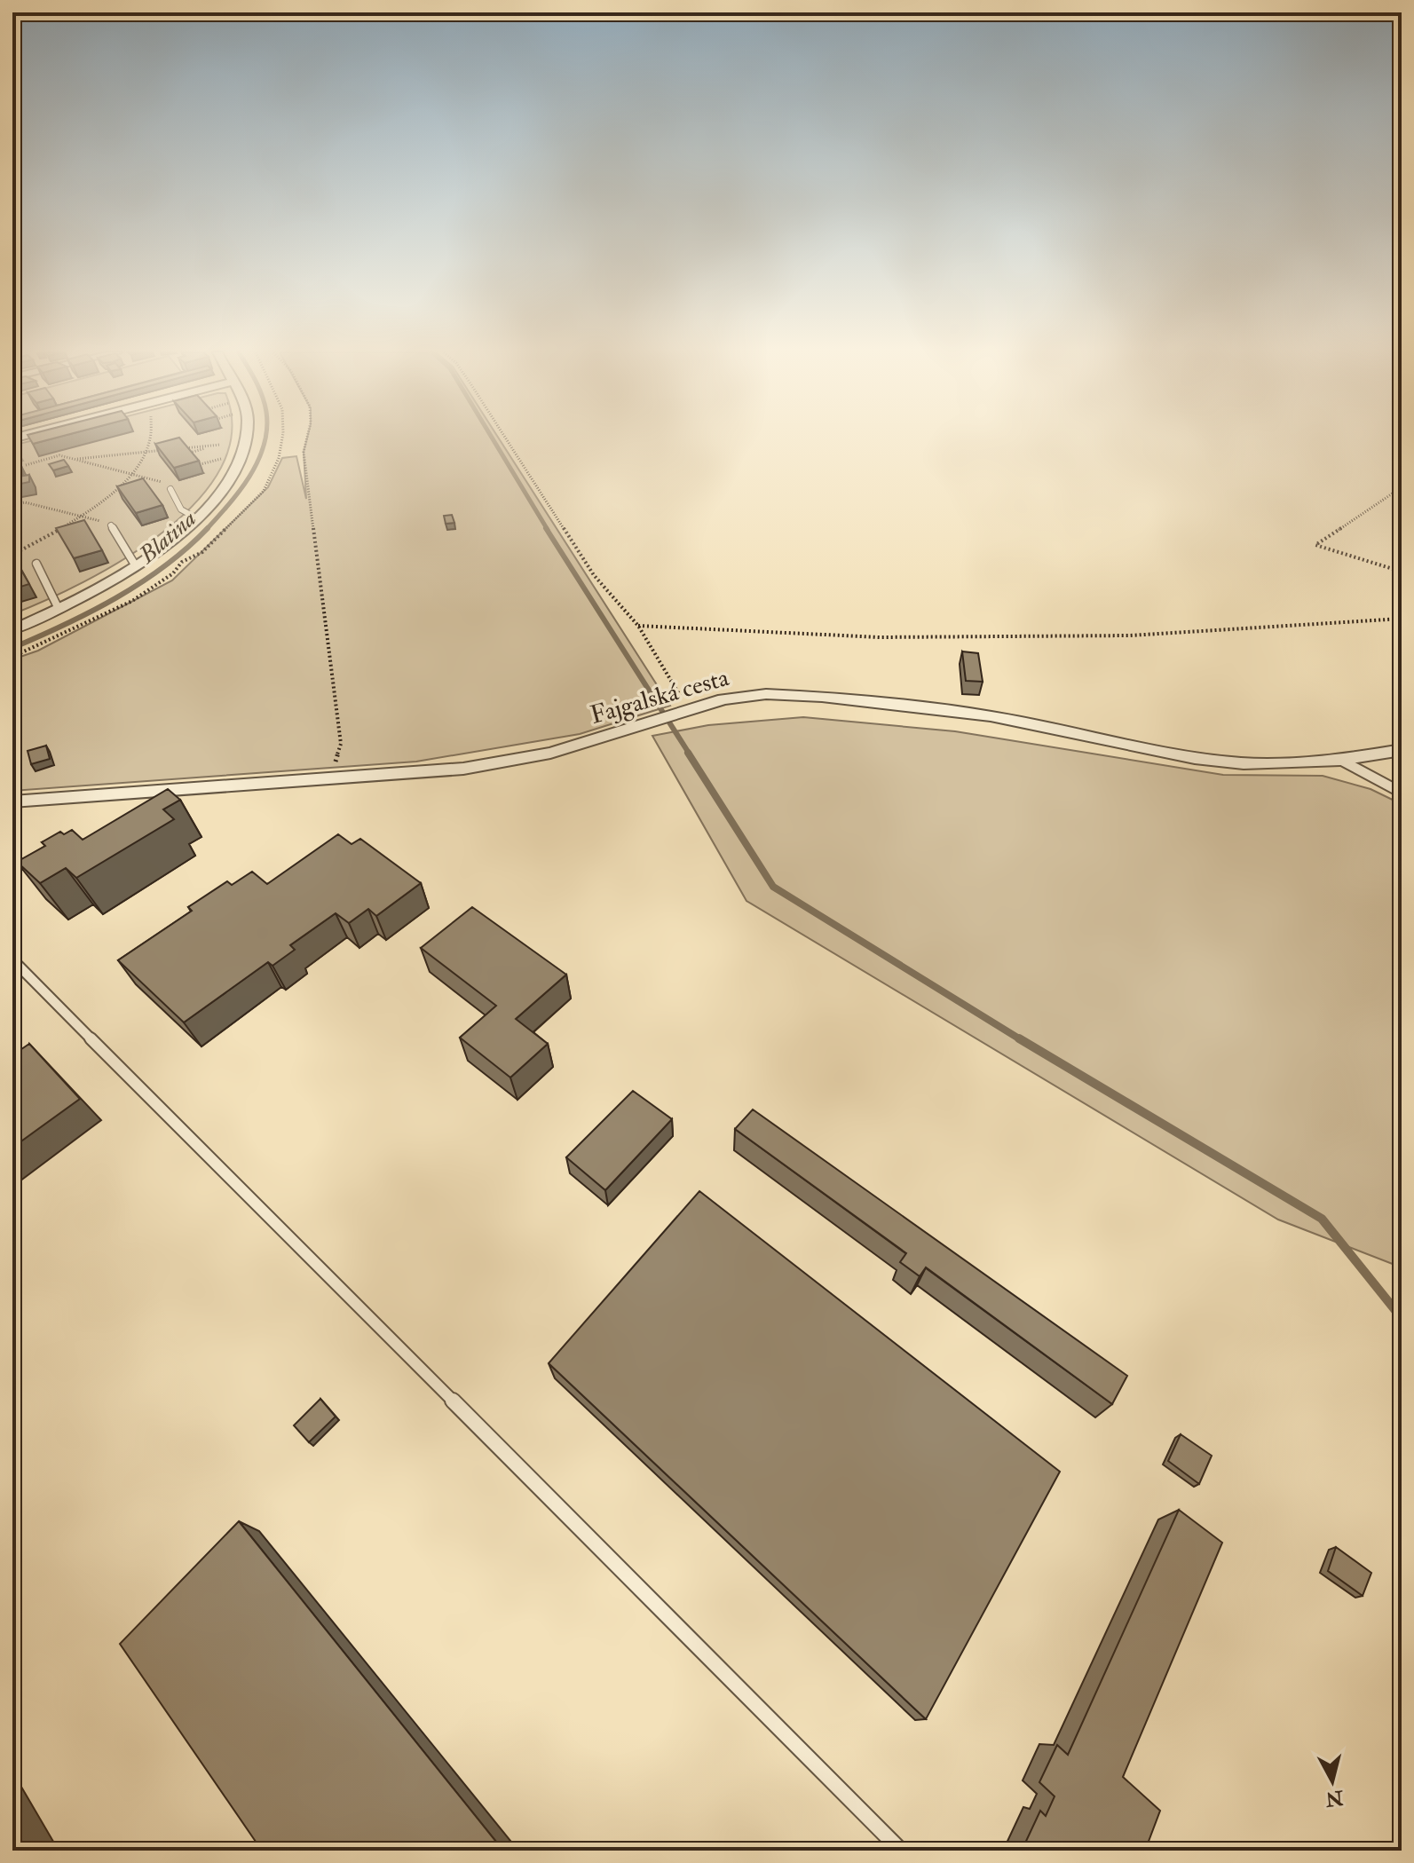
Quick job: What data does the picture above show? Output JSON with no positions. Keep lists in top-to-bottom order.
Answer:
{
  "streets": {
    "street": ["Fajgalská cesta"]
  },
  "water": ["Blatina"],
  "north": "bottom"
}
